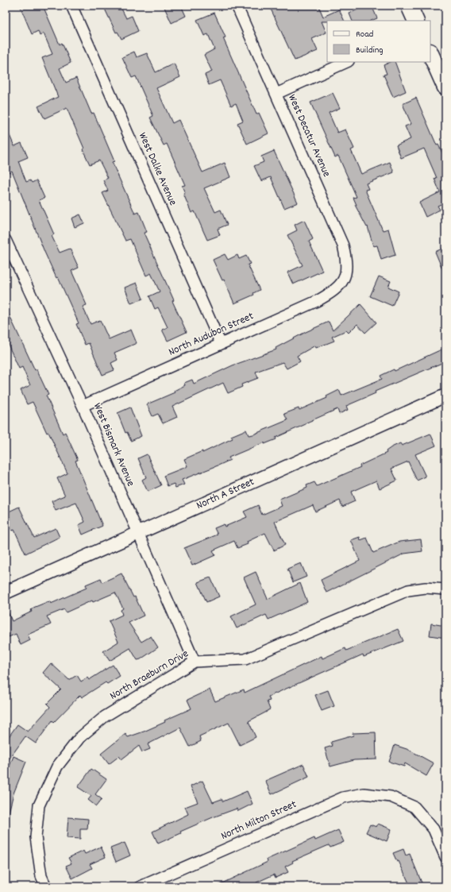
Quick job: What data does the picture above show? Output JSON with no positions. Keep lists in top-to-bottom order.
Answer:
{
  "streets": {
    "street": [
      "West Decatur Avenue",
      "West Dalke Avenue",
      "North Audubon Street",
      "West Bismark Avenue",
      "North A Street",
      "North Braeburn Drive",
      "North Milton Street"
    ]
  },
  "crossings": [
    ["West Decatur Avenue", "North Audubon Street"],
    ["West Dalke Avenue", "North Audubon Street"],
    ["North Audubon Street", "West Bismark Avenue"],
    ["West Bismark Avenue", "North A Street"],
    ["West Bismark Avenue", "North Braeburn Drive"]
  ],
  "legend": ["Road", "Building"]
}
